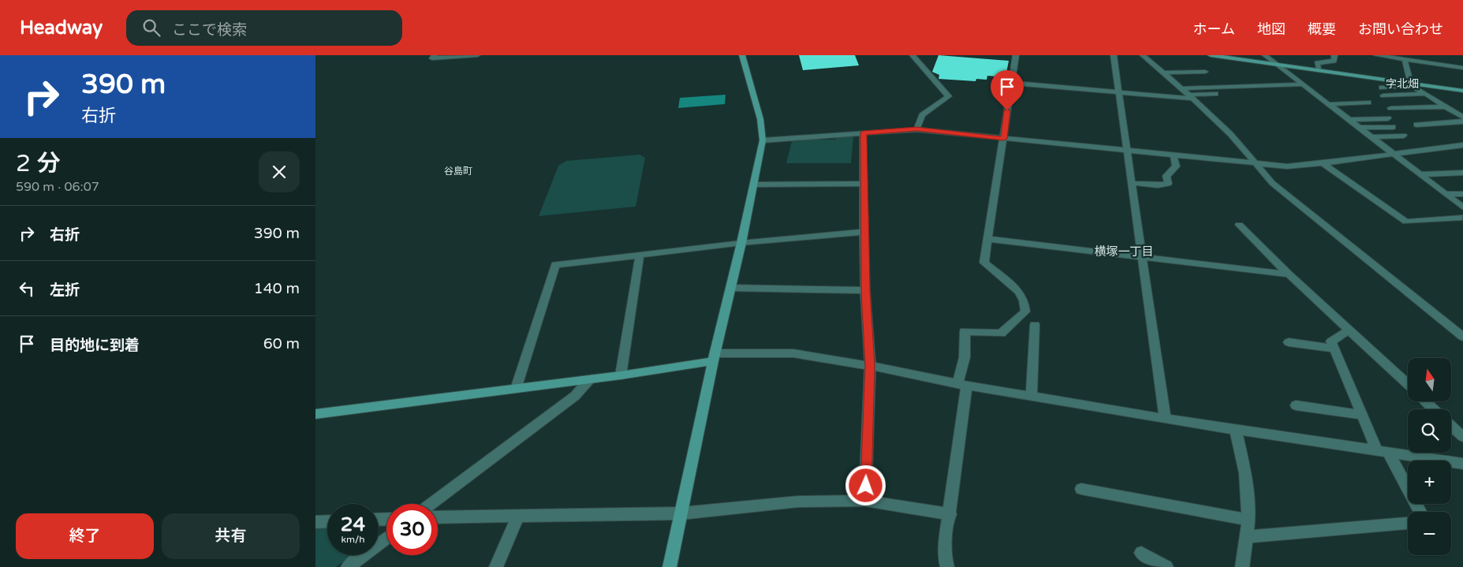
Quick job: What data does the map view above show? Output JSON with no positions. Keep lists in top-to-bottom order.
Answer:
{
  "districts": ["字北畑", "谷島町", "横塚一丁目"],
  "north": "top",
  "page": {
    "header": "Headway",
    "search": "ここで検索",
    "nav": [
      "ホーム",
      "地図",
      "概要",
      "お問い合わせ"
    ],
    "turn": ["390 m", "右折"],
    "heading": ["2 分", "590 m · 06:07"],
    "list": [
      {
        "name": "右折",
        "value": "390 m"
      },
      {
        "name": "左折",
        "value": "140 m"
      },
      {
        "name": "目的地に到着",
        "value": "60 m"
      }
    ],
    "map_buttons": ["+", "−"],
    "speed": "24 km/h",
    "limit": "30",
    "buttons": ["終了", "共有"]
  }
}
